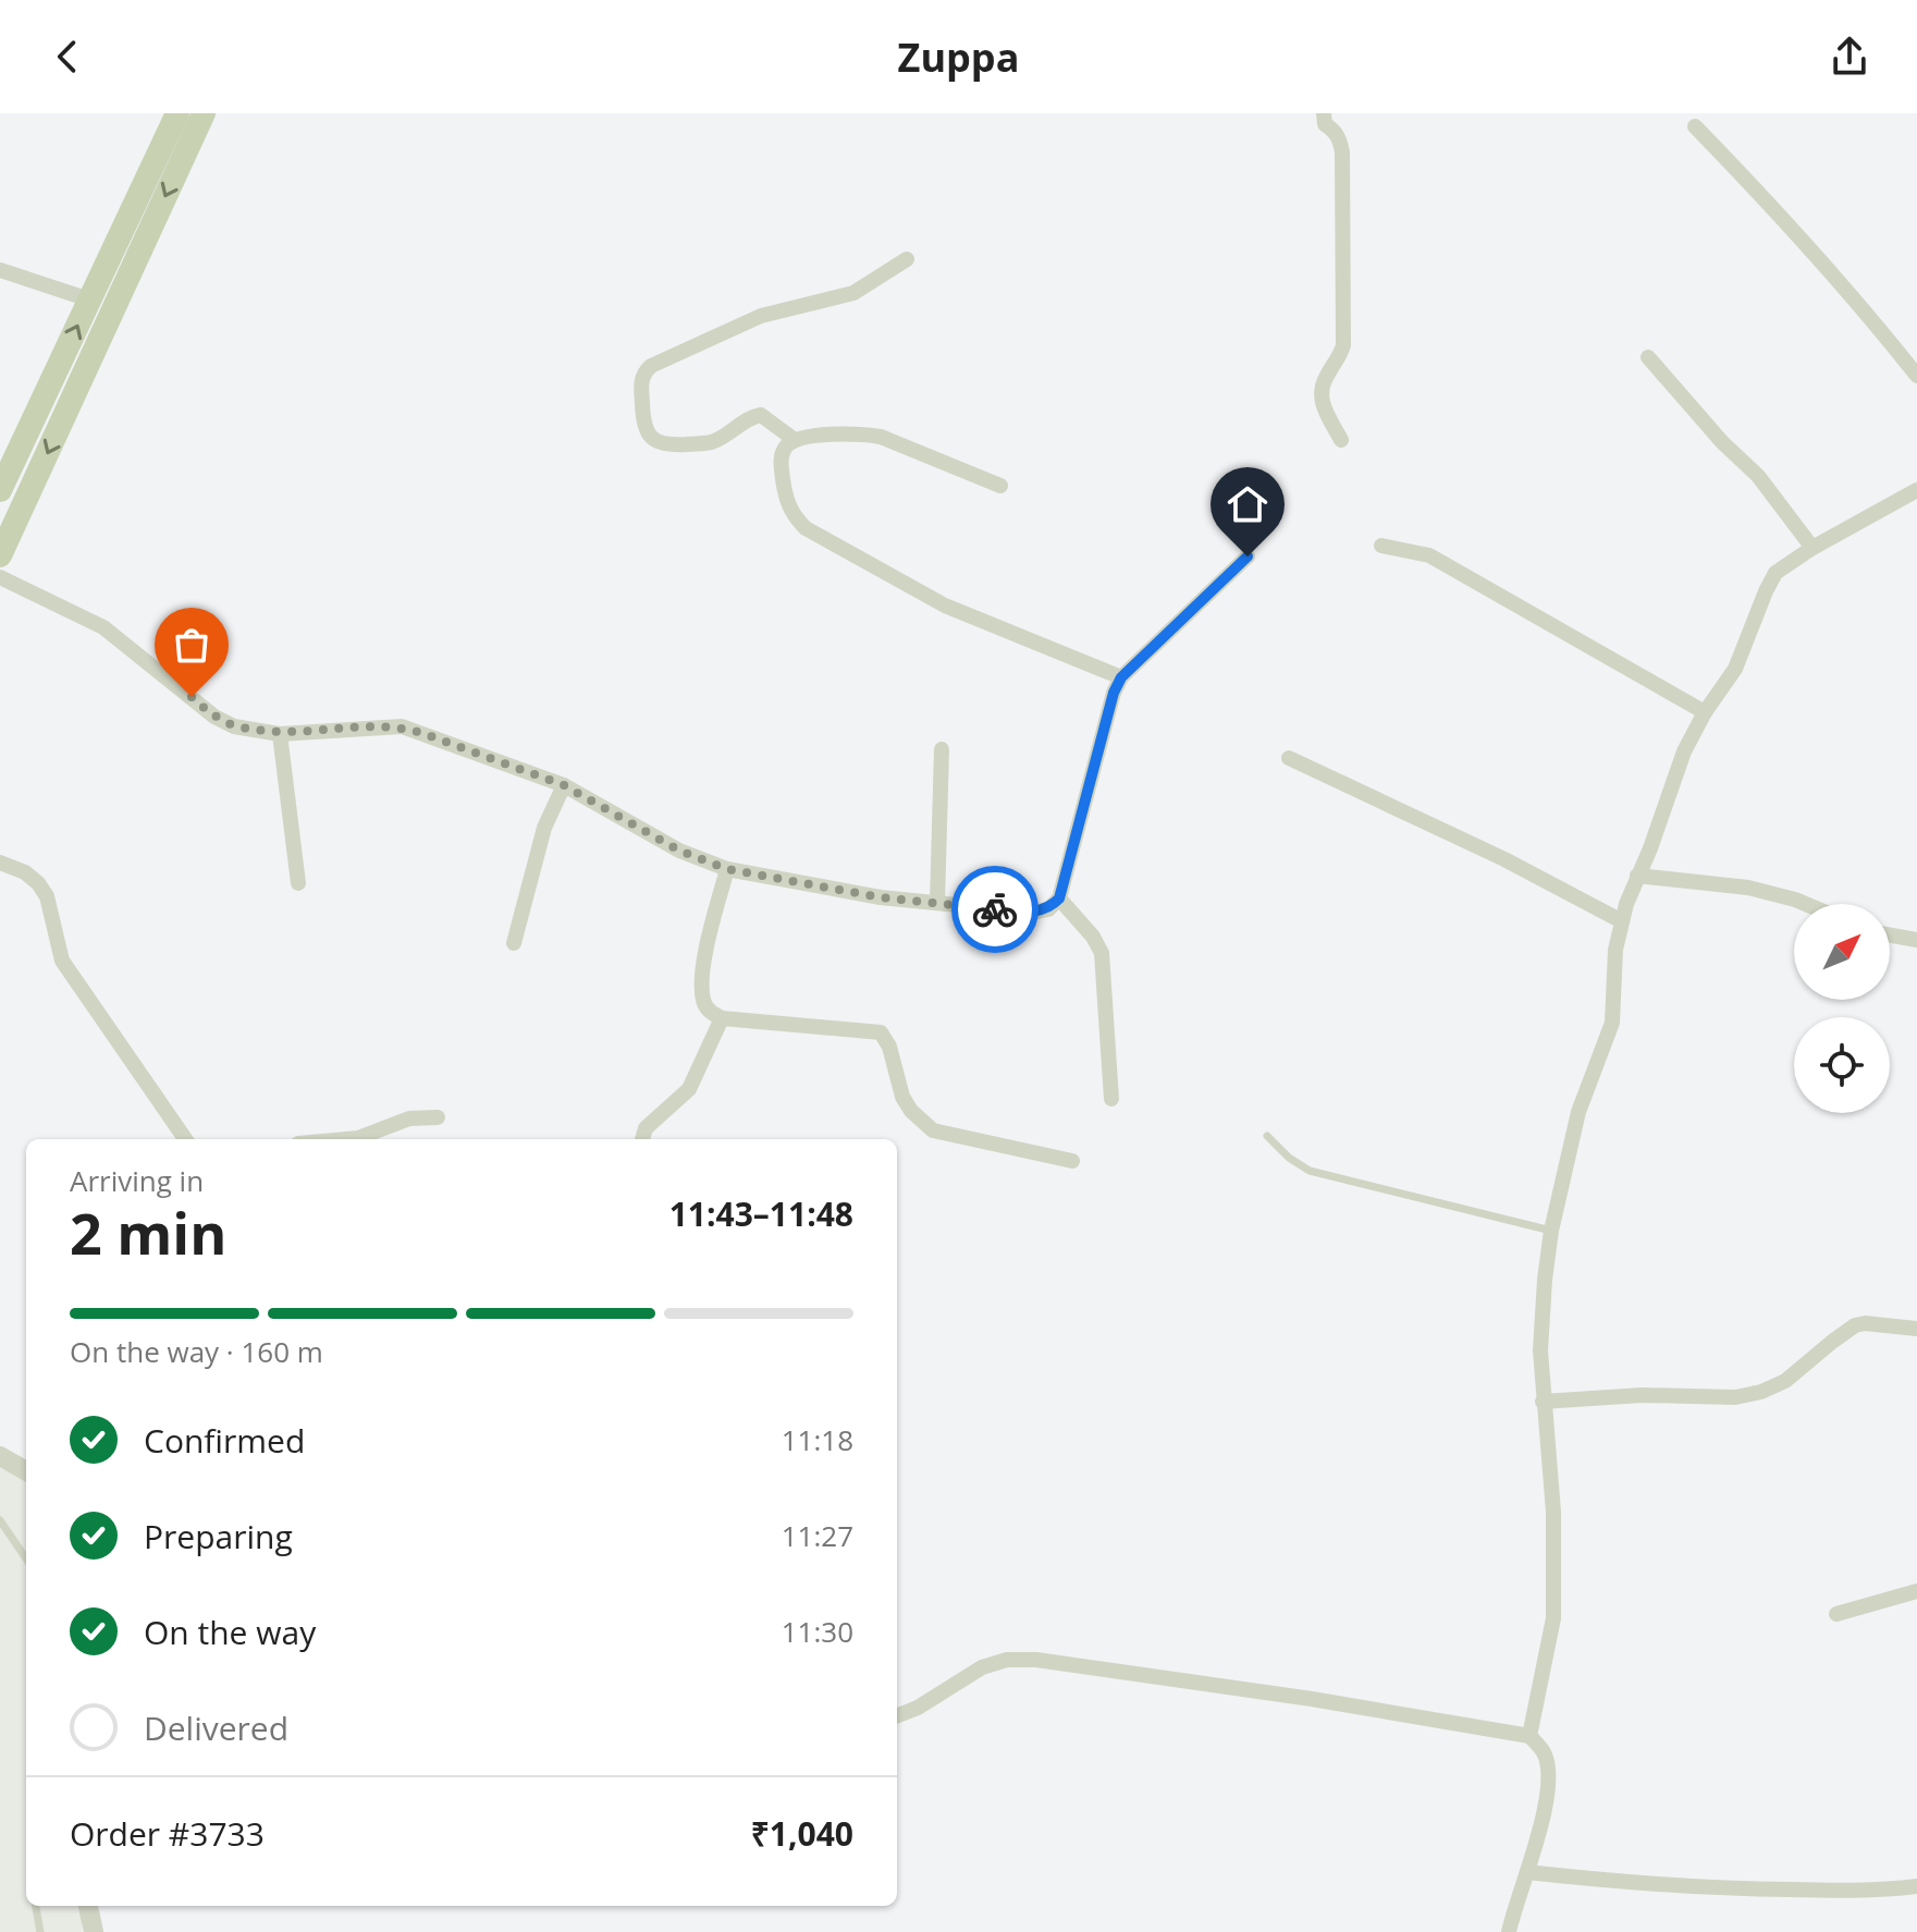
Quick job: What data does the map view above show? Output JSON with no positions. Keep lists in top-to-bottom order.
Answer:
{
  "north": "top right",
  "page": {
    "header": "Zuppa",
    "heading": ["2 min", "Arriving in", "11:43–11:48"],
    "panel": ["Order #3733", "₹1,040"],
    "bar": "On the way · 160 m",
    "list": [
      ["Confirmed", "11:18"],
      ["Preparing", "11:27"],
      ["On the way", "11:30"],
      "Delivered"
    ]
  }
}
